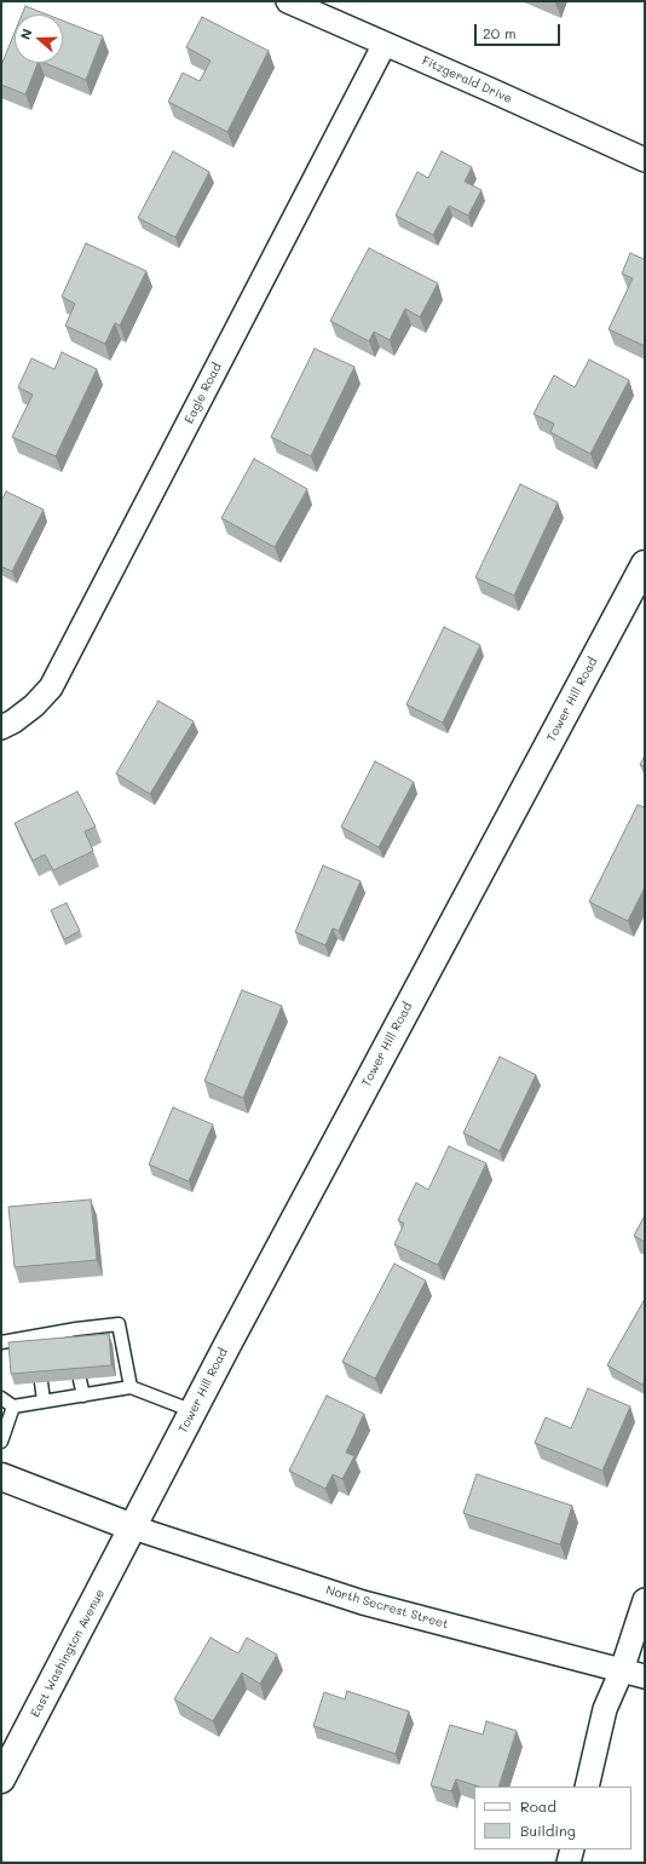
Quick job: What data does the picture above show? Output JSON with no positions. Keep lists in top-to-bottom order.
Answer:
{
  "streets": {
    "street": [
      "Fitzgerald Drive",
      "Eagle Road",
      "Tower Hill Road",
      "North Secrest Street",
      "East Washington Avenue"
    ]
  },
  "crossings": [
    ["Fitzgerald Drive", "Eagle Road"],
    ["Tower Hill Road", "North Secrest Street"],
    ["Tower Hill Road", "East Washington Avenue"],
    ["North Secrest Street", "East Washington Avenue"]
  ],
  "legend": ["Road", "Building"],
  "scale_bar": "20 m",
  "north": "left"
}
